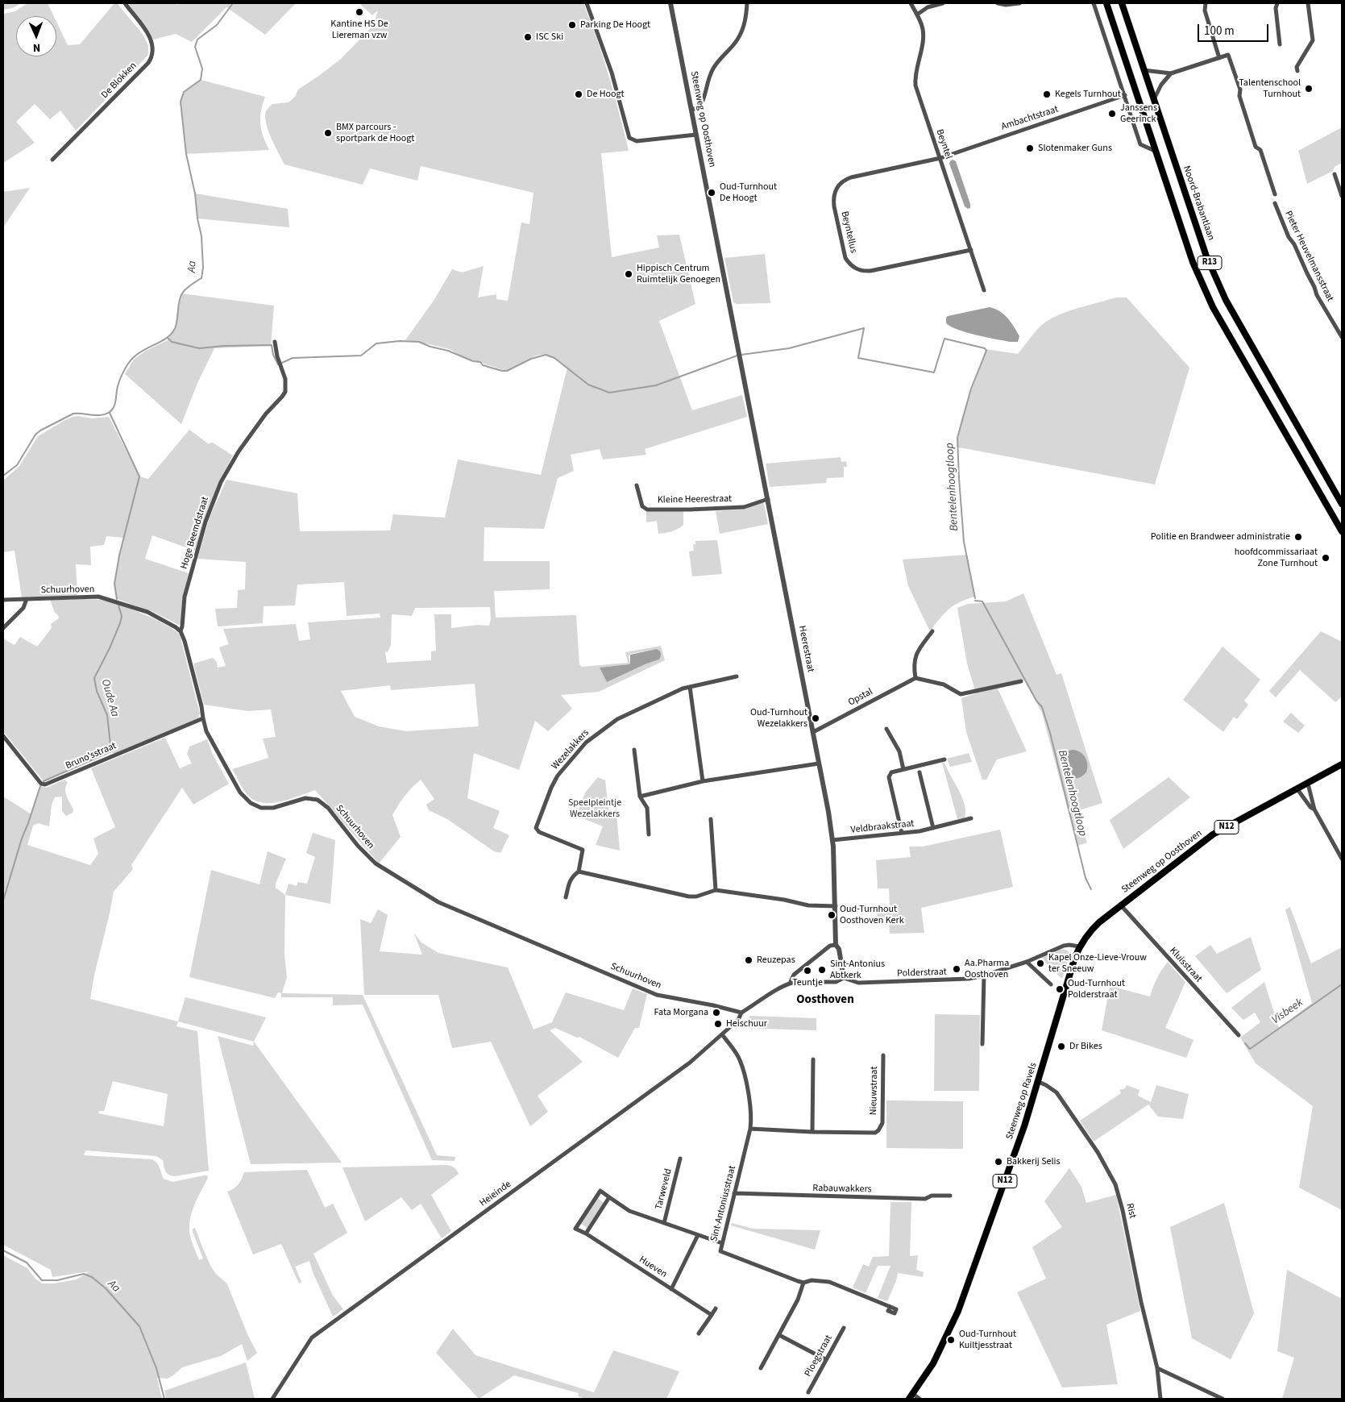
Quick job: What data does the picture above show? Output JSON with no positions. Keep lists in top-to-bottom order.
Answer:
{
  "streets": {
    "main road": [
      "Steenweg op Oosthoven",
      "Noord-Brabantlaan",
      "R13",
      "N12",
      "Steenweg op Ravels"
    ],
    "street": [
      "De Blokken",
      "Ambachtstraat",
      "Beyntel",
      "Beyntellus",
      "Pieter Heuvelmansstraat",
      "Kleine Heerestraat",
      "Hoge Beemdstraat",
      "Schuurhoven",
      "Heerestraat",
      "Opstal",
      "Wezelakkers",
      "Bruno'sstraat",
      "Veldbraakstraat",
      "Kluisstraat",
      "Polderstraat",
      "Nieuwstraat",
      "Tarweveld",
      "Rabauwakkers",
      "Heieinde",
      "Sint-Antoniusstraat",
      "Rist",
      "Hueven",
      "Ploegstraat"
    ]
  },
  "crossings": [
    ["Ambachtstraat", "Beyntel"],
    ["Ambachtstraat", "Beyntellus"],
    ["Steenweg op Oosthoven", "Heerestraat"],
    ["Steenweg op Oosthoven", "Kluisstraat"],
    ["Steenweg op Oosthoven", "Steenweg op Ravels"],
    ["Beyntel", "Beyntellus"],
    ["Kleine Heerestraat", "Heerestraat"],
    ["Hoge Beemdstraat", "Schuurhoven"],
    ["Schuurhoven", "Bruno'sstraat"],
    ["Schuurhoven", "Heieinde"],
    ["Heerestraat", "Opstal"],
    ["Heerestraat", "Veldbraakstraat"],
    ["Heerestraat", "Polderstraat"],
    ["Kluisstraat", "Steenweg op Ravels"],
    ["Polderstraat", "Steenweg op Ravels"],
    ["Polderstraat", "Heieinde"],
    ["Nieuwstraat", "Sint-Antoniusstraat"],
    ["Steenweg op Ravels", "Rist"],
    ["Rabauwakkers", "Sint-Antoniusstraat"],
    ["Heieinde", "Sint-Antoniusstraat"]
  ],
  "districts": ["Oosthoven"],
  "water": [
    "Aa",
    "Bentelenhoogtloop",
    "Oude Aa",
    "Visbeek"
  ],
  "parks": ["Speelpleintje Wezelakkers"],
  "places": [
    "Kantine HS De Liereman vzw",
    "Parking De Hoogt",
    "ISC Ski",
    "Talentenschool Turnhout",
    "De Hoogt",
    "Kegels Turnhout",
    "Janssens Geerinck",
    "BMX parcours - sportpark de Hoogt",
    "Slotenmaker Guns",
    "Oud-Turnhout De Hoogt",
    "Hippisch Centrum Ruimtelijk Genoegen",
    "Politie en Brandweer administratie",
    "hoofdcommissariaat Zone Turnhout",
    "Oud-Turnhout Wezelakkers",
    "Oud-Turnhout Oosthoven Kerk",
    "Reuzepas",
    "Kapel Onze-Lieve-Vrouw ter Sneeuw",
    "Aa.Pharma Oosthoven",
    "Sint-Antonius Abtkerk",
    "Teuntje",
    "Oud-Turnhout Polderstraat",
    "Fata Morgana",
    "Heischuur",
    "Dr Bikes",
    "Bakkerij Selis",
    "Oud-Turnhout Kuiltjesstraat"
  ],
  "scale_bar": "100 m",
  "north": "bottom"
}
